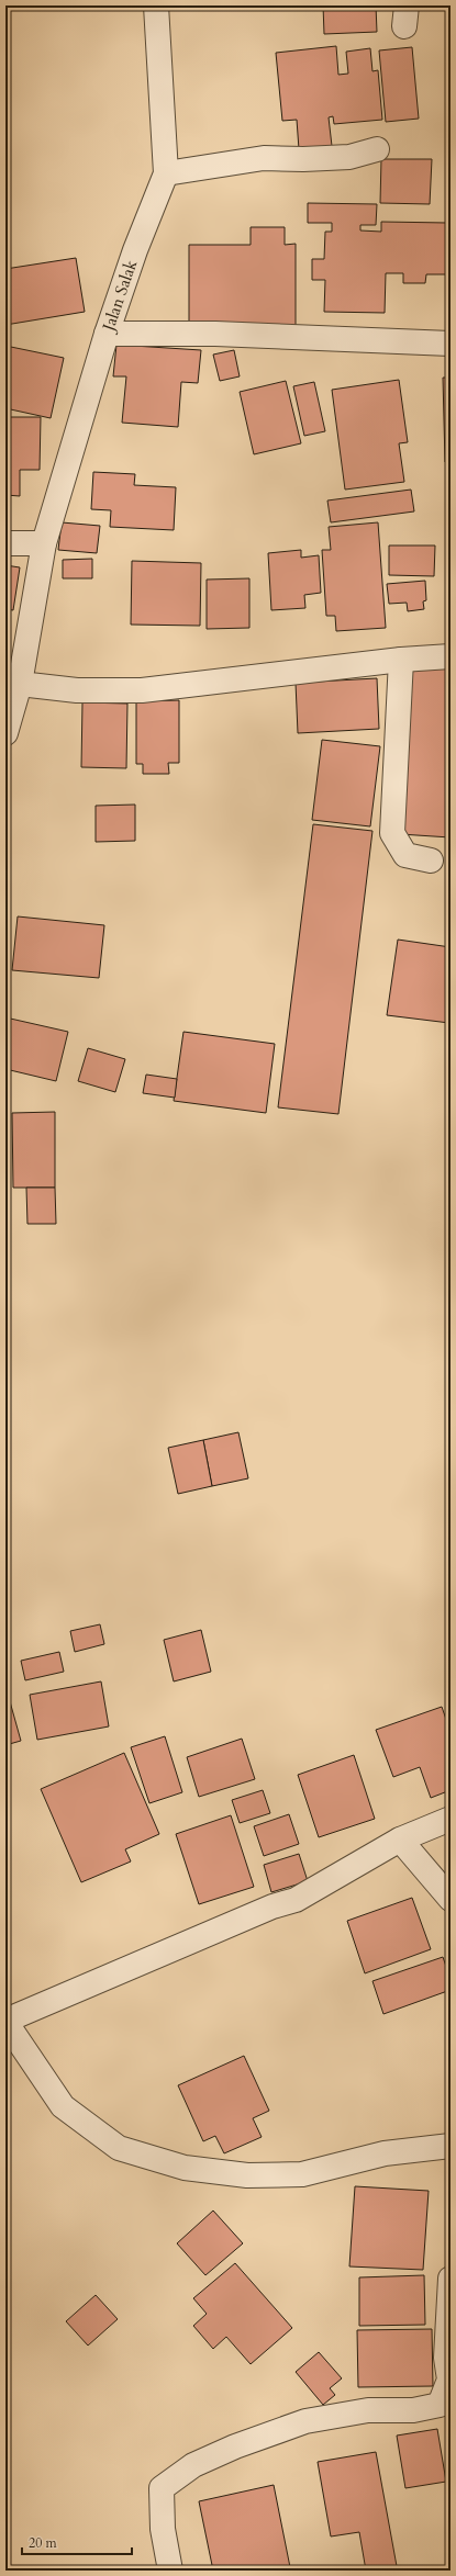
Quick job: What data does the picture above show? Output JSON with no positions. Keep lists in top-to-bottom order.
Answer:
{
  "streets": {
    "street": ["Jalan Salak"]
  },
  "scale_bar": "20 m"
}
